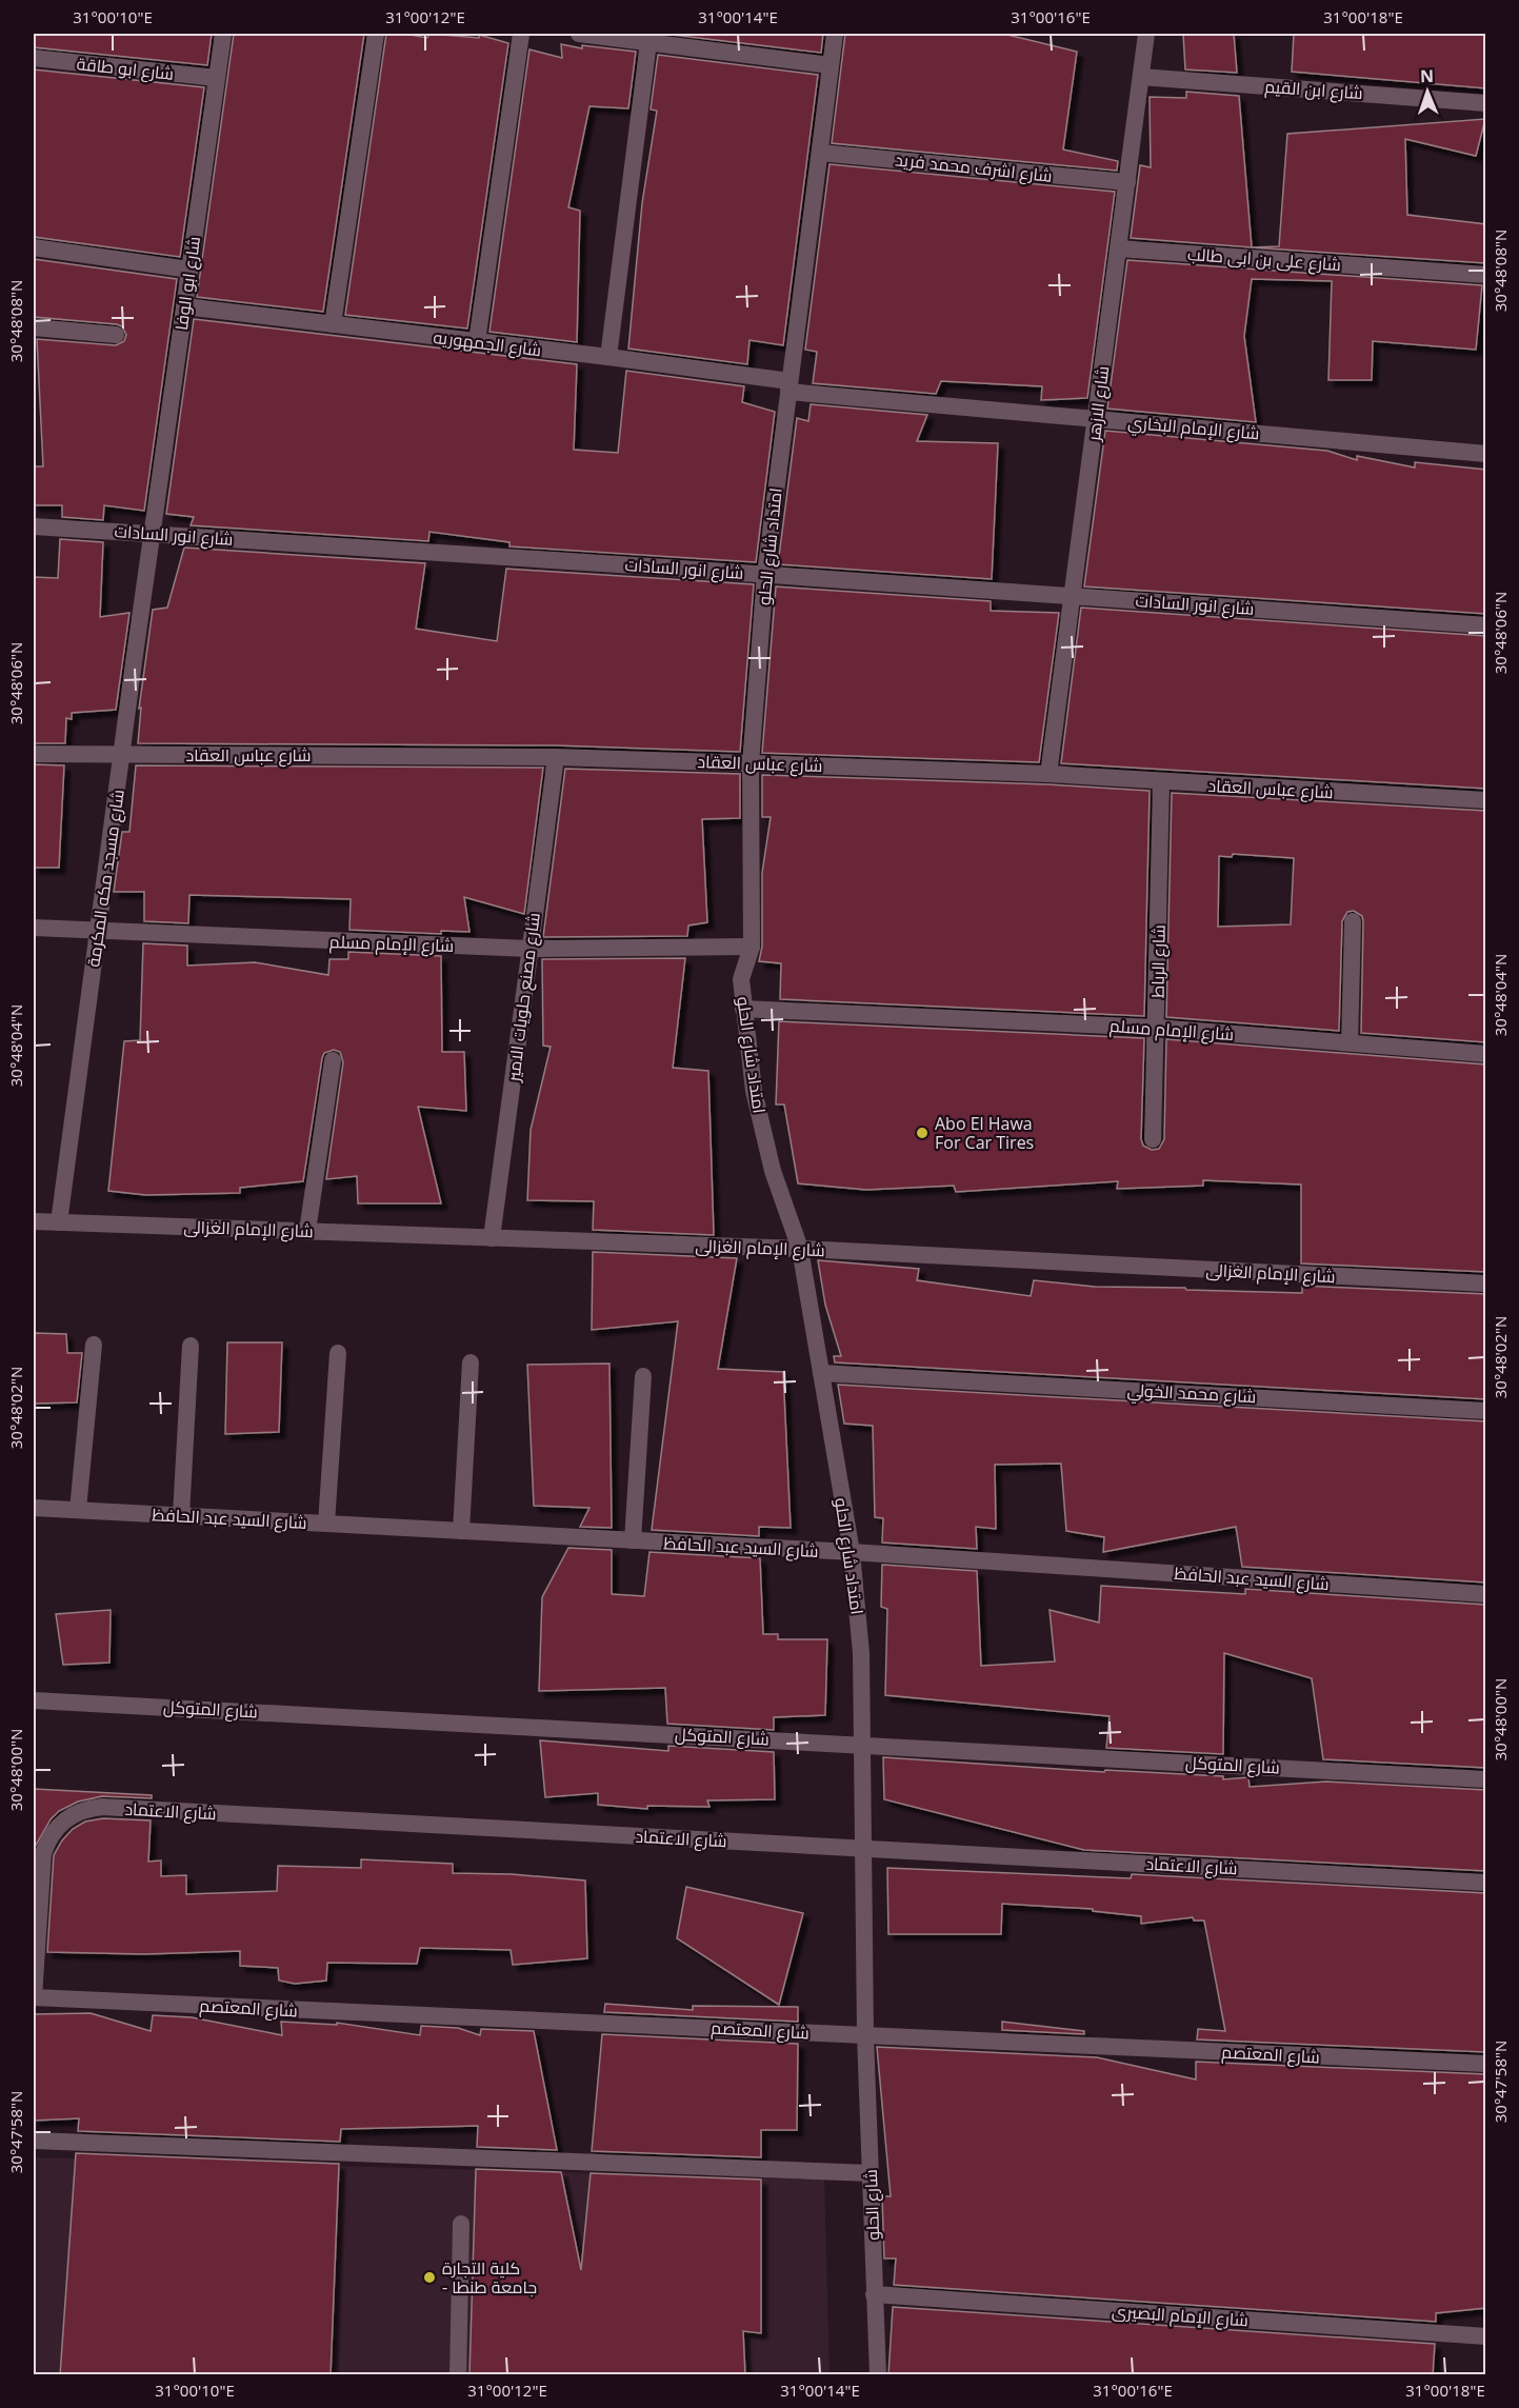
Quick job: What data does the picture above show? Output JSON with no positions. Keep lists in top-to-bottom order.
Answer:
{
  "streets": {
    "street": [
      "شارع ابو طاقة",
      "شارع ابن القيم",
      "شارع اشرف محمد فريد",
      "شارع على بن ابى طالب",
      "شارع ابو الوفا",
      "شارع الجمهوريه",
      "شارع الازهر",
      "شارع الإمام البخاري",
      "شارع انور السادات",
      "امتداد شارع الحلو",
      "شارع عباس العقاد",
      "شارع مسجد مكه المكرمة",
      "شارع الإمام مسلم",
      "شارع الرباط",
      "شارع مصنع حلويات الامير",
      "شارع الإمام الغزالى",
      "شارع محمد الخولي",
      "شارع السيد عبد الحافظ",
      "شارع المتوكل",
      "شارع الاعتماد",
      "شارع المعتصم",
      "شارع الحلو",
      "شارع الإمام البصيرى"
    ]
  },
  "crossings": [
    ["شارع ابو طاقة", "شارع ابو الوفا"],
    ["شارع ابن القيم", "شارع الازهر"],
    ["شارع اشرف محمد فريد", "شارع الازهر"],
    ["شارع اشرف محمد فريد", "امتداد شارع الحلو"],
    ["شارع على بن ابى طالب", "شارع الازهر"],
    ["شارع ابو الوفا", "شارع الجمهوريه"],
    ["شارع ابو الوفا", "شارع انور السادات"],
    ["شارع ابو الوفا", "شارع مسجد مكه المكرمة"],
    ["شارع الجمهوريه", "شارع الإمام البخاري"],
    ["شارع الجمهوريه", "امتداد شارع الحلو"],
    ["شارع الازهر", "شارع الإمام البخاري"],
    ["شارع الازهر", "شارع انور السادات"],
    ["شارع الازهر", "شارع عباس العقاد"],
    ["شارع الإمام البخاري", "امتداد شارع الحلو"],
    ["شارع انور السادات", "امتداد شارع الحلو"],
    ["شارع انور السادات", "شارع مسجد مكه المكرمة"],
    ["امتداد شارع الحلو", "شارع عباس العقاد"],
    ["امتداد شارع الحلو", "شارع الإمام مسلم"],
    ["امتداد شارع الحلو", "شارع الإمام الغزالى"],
    ["امتداد شارع الحلو", "شارع محمد الخولي"],
    ["امتداد شارع الحلو", "شارع السيد عبد الحافظ"],
    ["امتداد شارع الحلو", "شارع المتوكل"],
    ["امتداد شارع الحلو", "شارع الاعتماد"],
    ["امتداد شارع الحلو", "شارع المعتصم"],
    ["امتداد شارع الحلو", "شارع الحلو"],
    ["شارع عباس العقاد", "شارع مسجد مكه المكرمة"],
    ["شارع عباس العقاد", "شارع الرباط"],
    ["شارع عباس العقاد", "شارع مصنع حلويات الامير"],
    ["شارع مسجد مكه المكرمة", "شارع الإمام مسلم"],
    ["شارع مسجد مكه المكرمة", "شارع الإمام الغزالى"],
    ["شارع الإمام مسلم", "شارع الرباط"],
    ["شارع الإمام مسلم", "شارع مصنع حلويات الامير"],
    ["شارع مصنع حلويات الامير", "شارع الإمام الغزالى"],
    ["شارع الاعتماد", "شارع المعتصم"],
    ["شارع المعتصم", "شارع الحلو"],
    ["شارع الحلو", "شارع الإمام البصيرى"]
  ],
  "places": ["Abo El Hawa For Car Tires", "كلية التجارة - جامعة طنطا"],
  "north": "top",
  "coordinates": [
    "31°00'10\"E",
    "31°00'12\"E",
    "31°00'14\"E",
    "31°00'16\"E",
    "31°00'18\"E",
    "30°48'08\"N",
    "30°48'06\"N",
    "30°48'04\"N",
    "30°48'02\"N",
    "30°48'00\"N",
    "30°47'58\"N"
  ]
}
